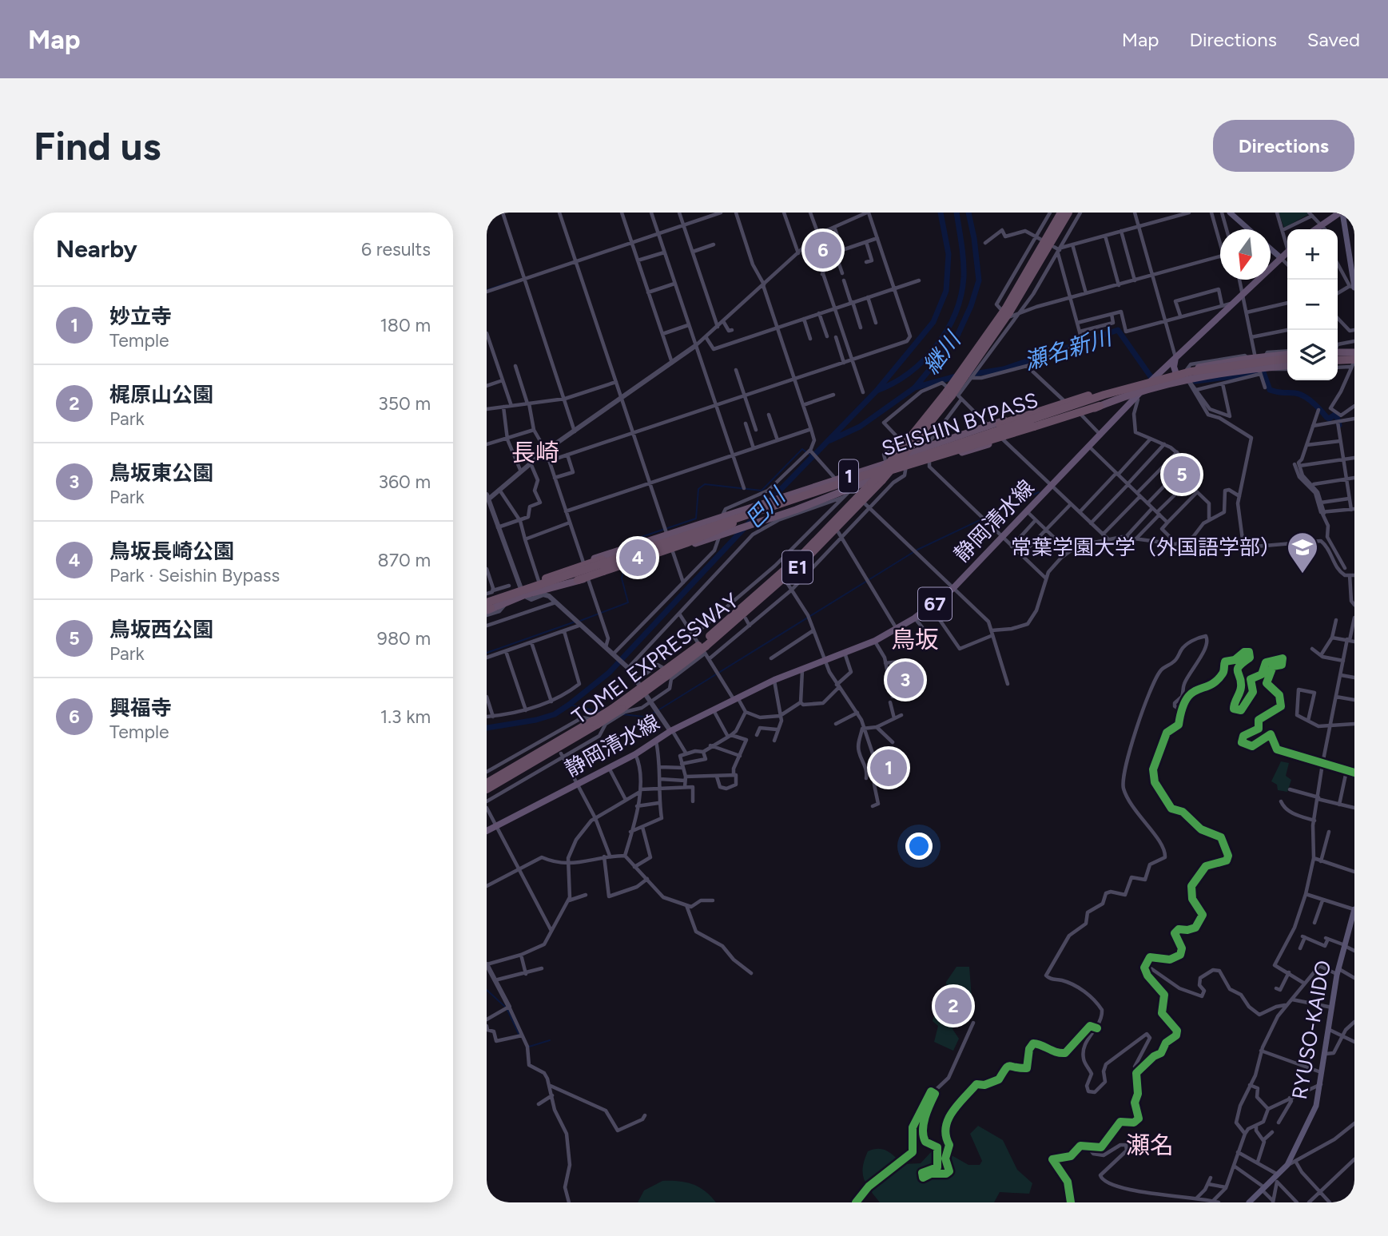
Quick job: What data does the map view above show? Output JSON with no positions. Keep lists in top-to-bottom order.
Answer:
{
  "streets": {
    "highway": [
      "SEISHIN BYPASS",
      "1",
      "E1",
      "TOMEI EXPRESSWAY"
    ],
    "main road": ["静岡清水線", "67", "RYUSO-KAIDO"]
  },
  "crossings": [
    ["SEISHIN BYPASS", "1"],
    ["SEISHIN BYPASS", "TOMEI EXPRESSWAY"],
    ["1", "静岡清水線"],
    ["1", "TOMEI EXPRESSWAY"]
  ],
  "districts": ["長崎", "鳥坂", "瀬名"],
  "water": ["瀬名新川", "継川", "巴川"],
  "places": {
    "school or university": ["常葉学園大学（外国語学部）"]
  },
  "north": "bottom",
  "page": {
    "header": "Map",
    "nav": ["Map", "Directions", "Saved"],
    "buttons": "Directions",
    "title": "Find us",
    "heading": ["Nearby", "6 results"],
    "pins": [
      "6",
      "5",
      "4",
      "3",
      "1",
      "2"
    ],
    "map_buttons": ["+", "−"],
    "list": [
      {
        "mark": "1",
        "name": "妙立寺",
        "note": "Temple",
        "value": "180 m"
      },
      {
        "mark": "2",
        "name": "梶原山公園",
        "note": "Park",
        "value": "350 m"
      },
      {
        "mark": "3",
        "name": "鳥坂東公園",
        "note": "Park",
        "value": "360 m"
      },
      {
        "mark": "4",
        "name": "鳥坂長崎公園",
        "note": "Park · Seishin Bypass",
        "value": "870 m"
      },
      {
        "mark": "5",
        "name": "鳥坂西公園",
        "note": "Park",
        "value": "980 m"
      },
      {
        "mark": "6",
        "name": "興福寺",
        "note": "Temple",
        "value": "1.3 km"
      }
    ]
  }
}
